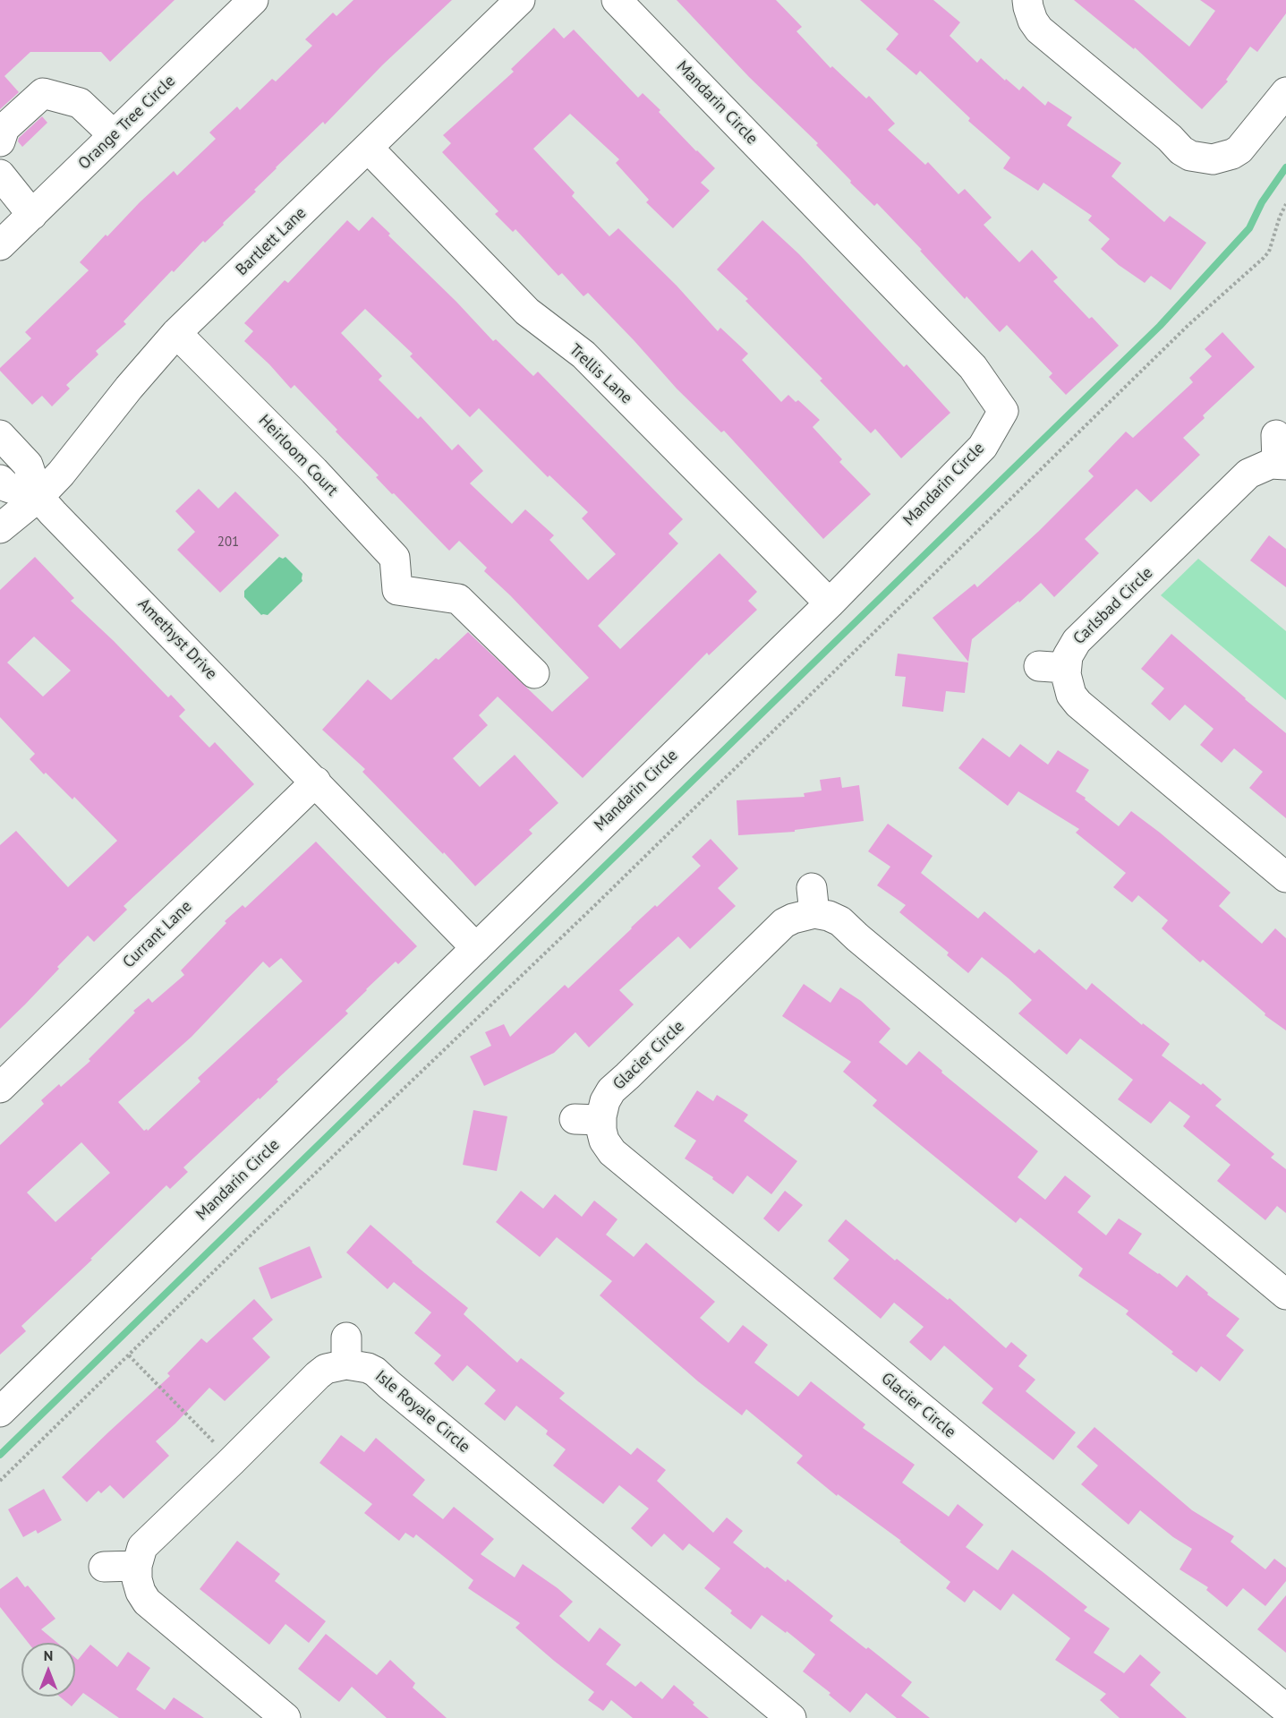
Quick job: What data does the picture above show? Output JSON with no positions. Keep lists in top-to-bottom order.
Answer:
{
  "streets": {
    "street": [
      "Mandarin Circle",
      "Orange Tree Circle",
      "Bartlett Lane",
      "Trellis Lane",
      "Heirloom Court",
      "Carlsbad Circle",
      "Amethyst Drive",
      "Currant Lane",
      "Glacier Circle",
      "Isle Royale Circle"
    ]
  },
  "crossings": [
    ["Mandarin Circle", "Trellis Lane"],
    ["Bartlett Lane", "Trellis Lane"],
    ["Bartlett Lane", "Heirloom Court"],
    ["Bartlett Lane", "Amethyst Drive"],
    ["Amethyst Drive", "Currant Lane"]
  ],
  "house_numbers": ["201"],
  "north": "top"
}
